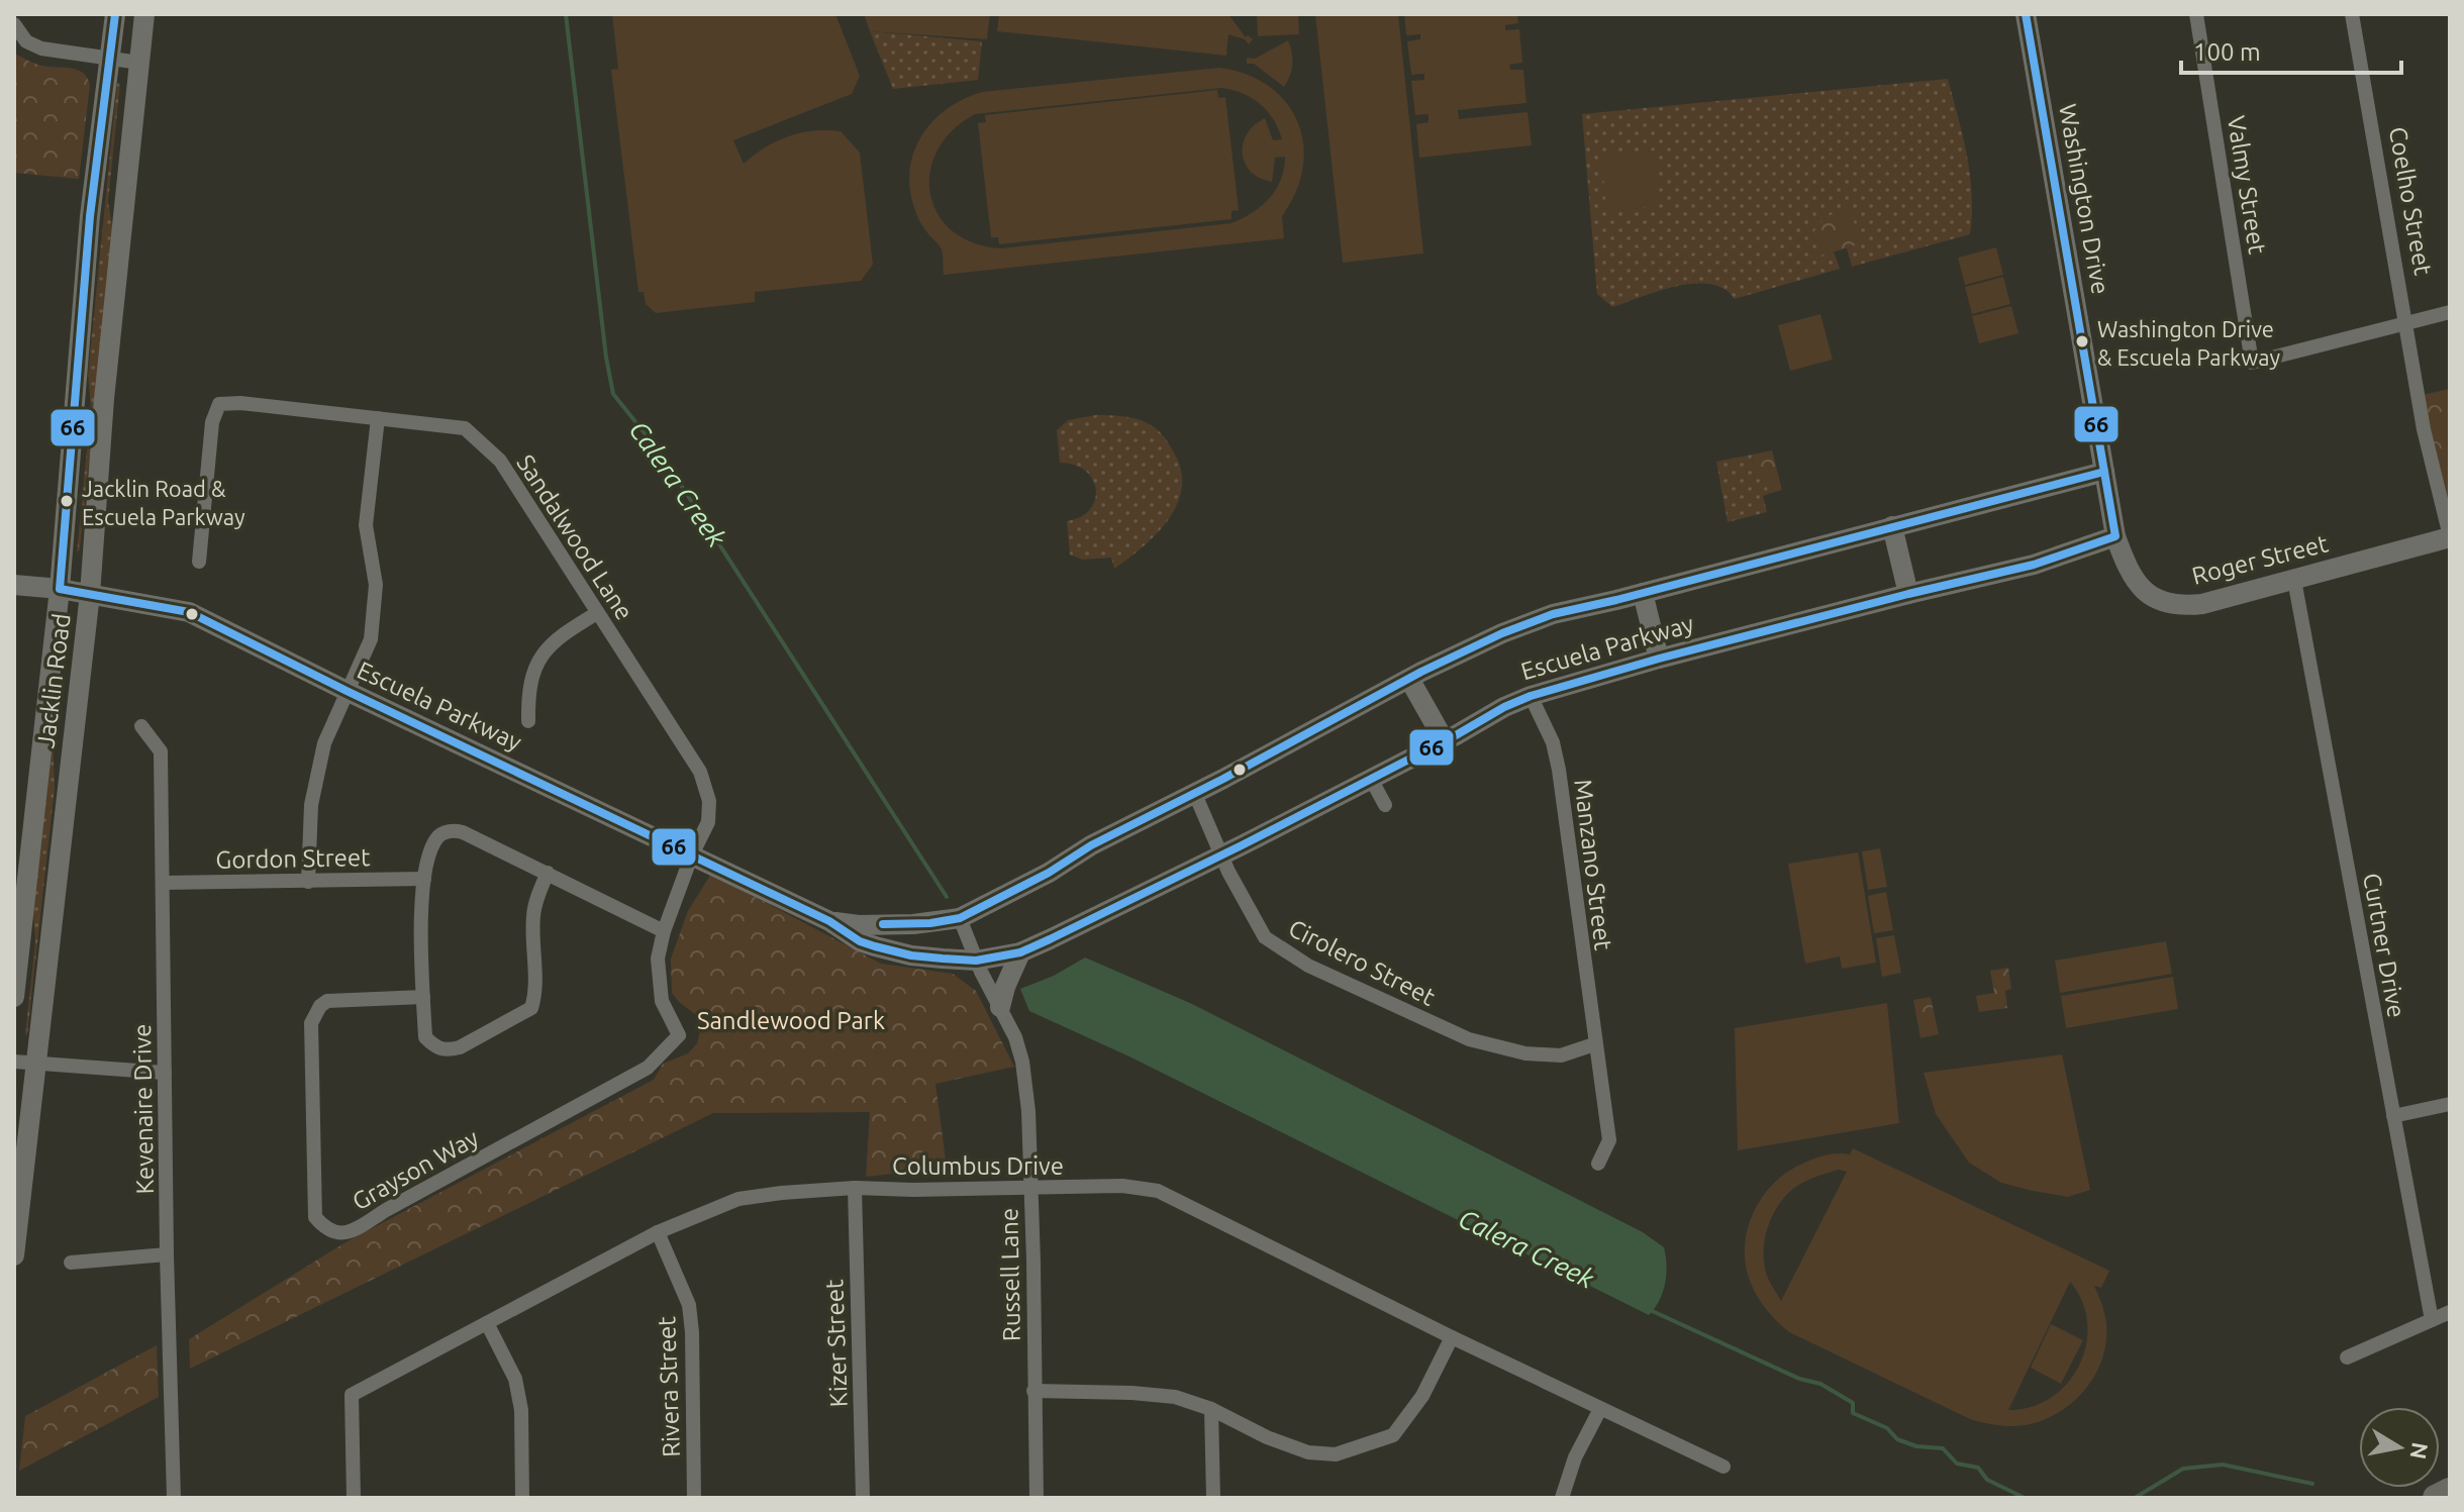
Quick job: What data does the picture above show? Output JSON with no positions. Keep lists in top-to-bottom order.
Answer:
{
  "streets": {
    "street": [
      "Valmy Street",
      "Washington Drive",
      "Coelho Street",
      "Sandalwood Lane",
      "Roger Street",
      "Escuela Parkway",
      "Jacklin Road",
      "Gordon Street",
      "Manzano Street",
      "Curtner Drive",
      "Cirolero Street",
      "Kevenaire Drive",
      "Columbus Drive",
      "Grayson Way",
      "Russell Lane",
      "Kizer Street",
      "Rivera Street"
    ]
  },
  "crossings": [
    ["Valmy Street", "Coelho Street"],
    ["Washington Drive", "Roger Street"],
    ["Washington Drive", "Escuela Parkway"],
    ["Coelho Street", "Roger Street"],
    ["Sandalwood Lane", "Escuela Parkway"],
    ["Sandalwood Lane", "Grayson Way"],
    ["Roger Street", "Escuela Parkway"],
    ["Roger Street", "Curtner Drive"],
    ["Escuela Parkway", "Jacklin Road"],
    ["Escuela Parkway", "Manzano Street"],
    ["Escuela Parkway", "Cirolero Street"],
    ["Escuela Parkway", "Russell Lane"],
    ["Gordon Street", "Kevenaire Drive"],
    ["Manzano Street", "Cirolero Street"],
    ["Columbus Drive", "Russell Lane"],
    ["Columbus Drive", "Kizer Street"],
    ["Columbus Drive", "Rivera Street"]
  ],
  "water": ["Calera Creek"],
  "parks": ["Sandlewood Park"],
  "places": ["Washington Drive & Escuela Parkway", "Jacklin Road & Escuela Parkway"],
  "lines": ["transit line 66"],
  "scale_bar": "100 m",
  "north": "right"
}
